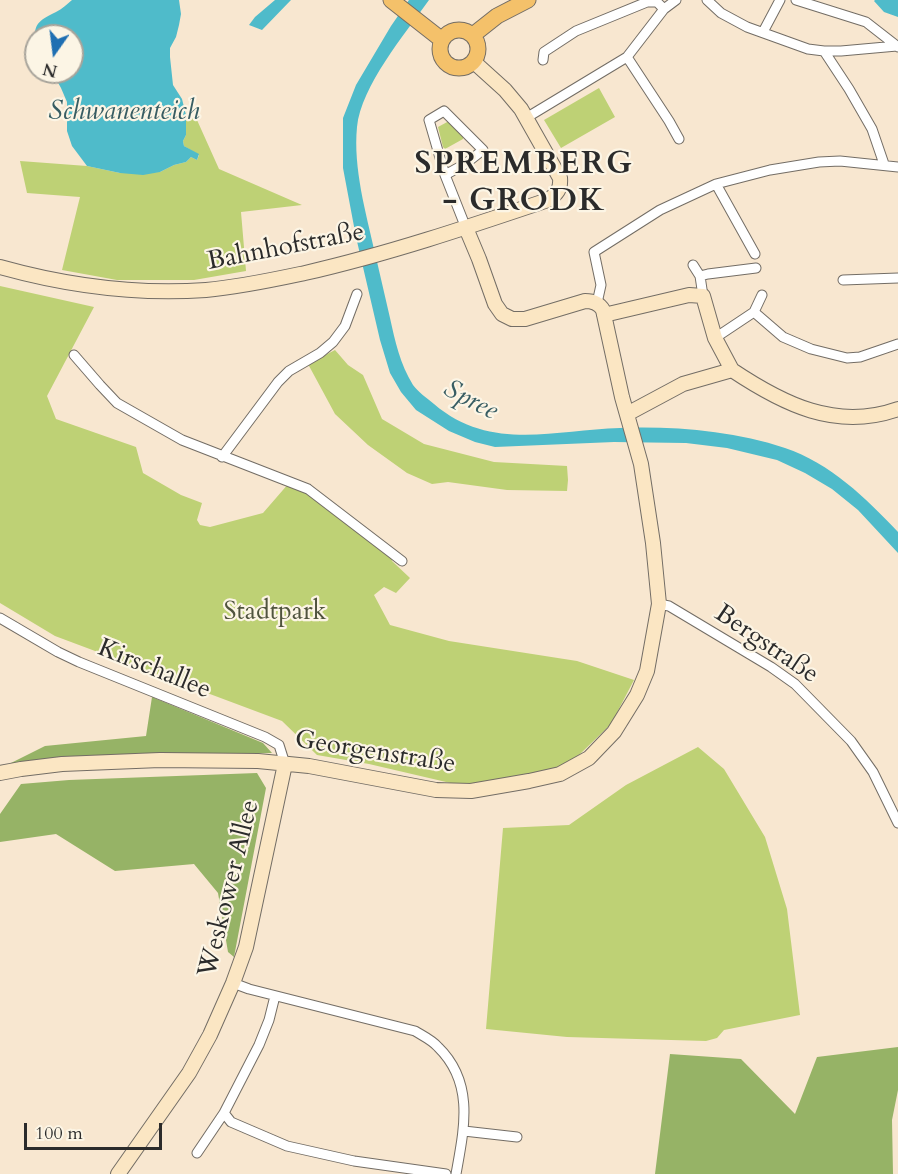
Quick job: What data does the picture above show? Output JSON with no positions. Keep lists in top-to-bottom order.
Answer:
{
  "streets": {
    "main road": ["Bahnhofstraße", "Georgenstraße", "Weskower Allee"],
    "street": ["Bergstraße", "Kirschallee"]
  },
  "crossings": [
    ["Bergstraße", "Georgenstraße"],
    ["Kirschallee", "Georgenstraße"],
    ["Kirschallee", "Weskower Allee"],
    ["Georgenstraße", "Weskower Allee"]
  ],
  "districts": ["SPREMBERG - GRODK"],
  "water": ["Schwanenteich", "Spree"],
  "parks": ["Stadtpark"],
  "scale_bar": "100 m",
  "north": "bottom"
}
